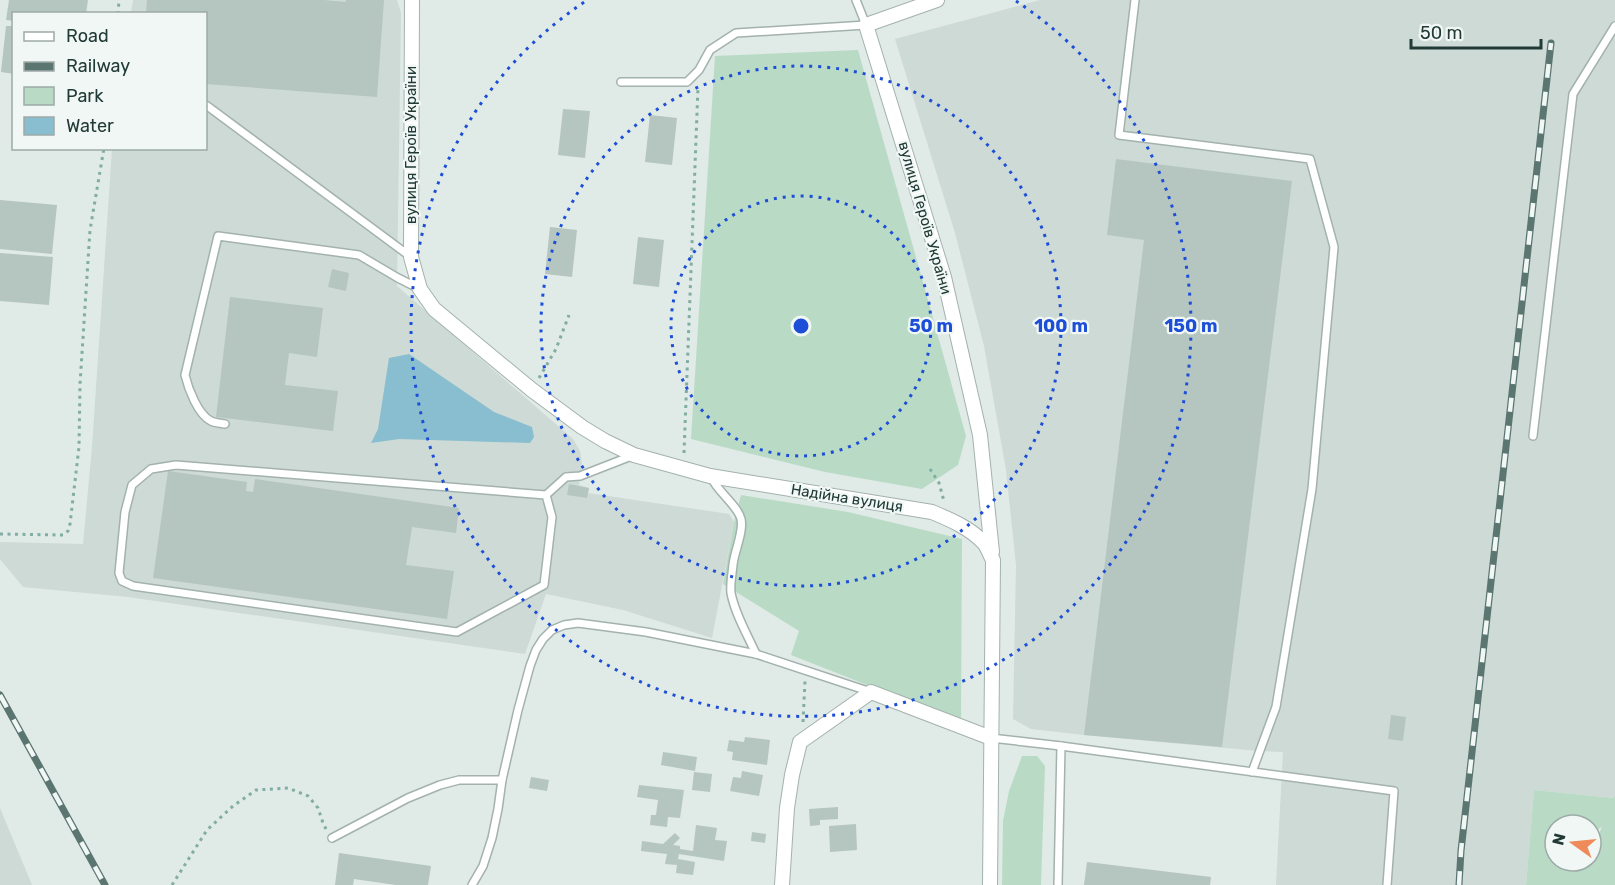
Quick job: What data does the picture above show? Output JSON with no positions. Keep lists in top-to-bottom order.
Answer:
{
  "streets": {
    "street": ["вулиця Героїв України", "Надійна вулиця"]
  },
  "crossings": [
    ["вулиця Героїв України", "Надійна вулиця"]
  ],
  "legend": [
    "Road",
    "Railway",
    "Park",
    "Water"
  ],
  "scale_bar": "50 m",
  "north": "left",
  "rings": ["50 m", "100 m", "150 m"]
}
